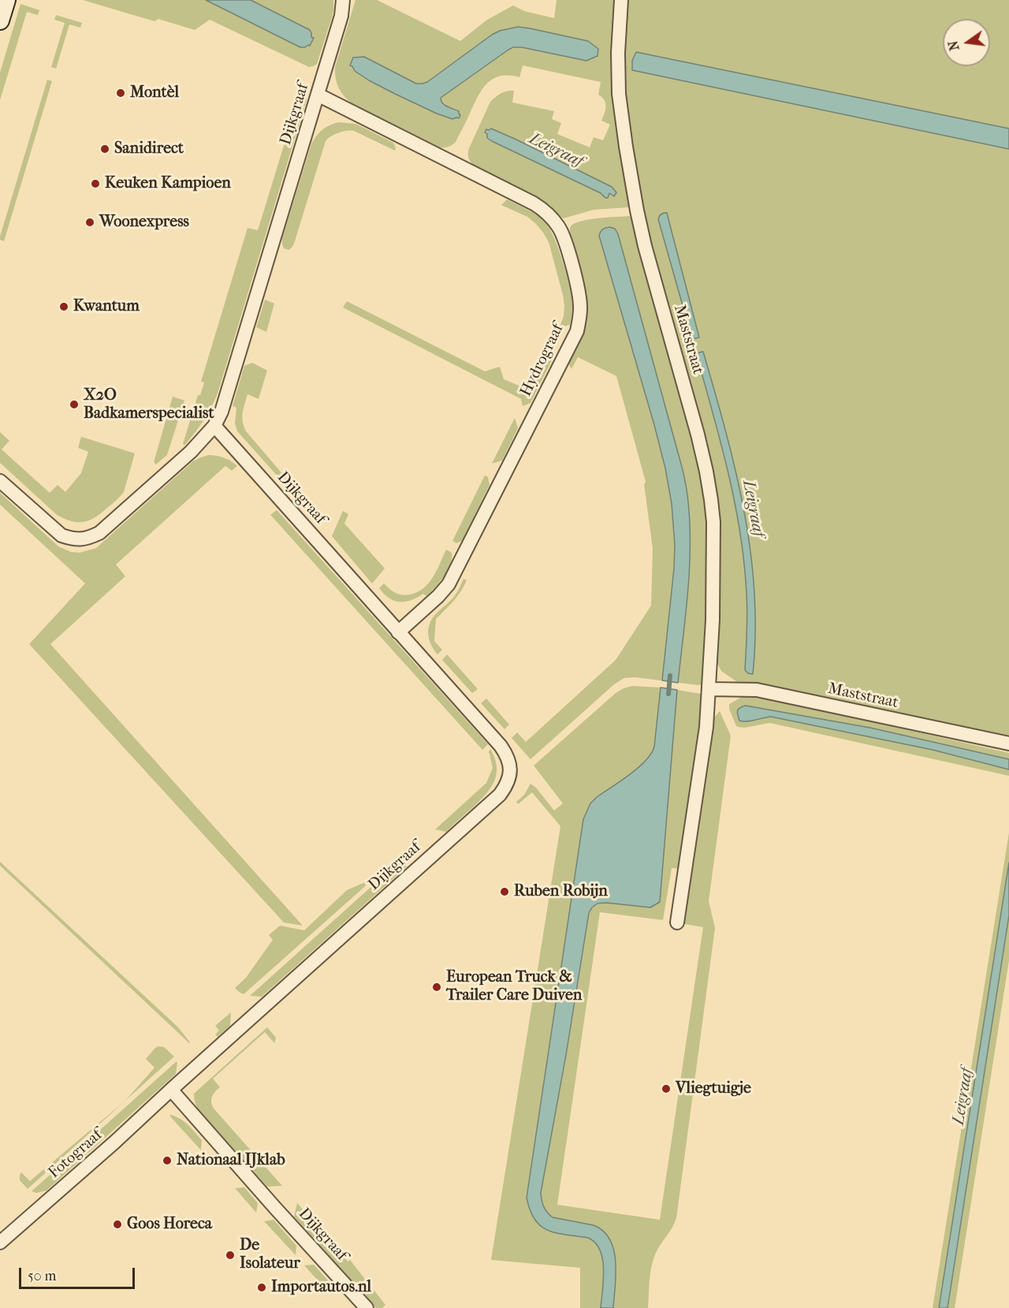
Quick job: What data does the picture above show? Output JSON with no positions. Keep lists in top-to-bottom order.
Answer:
{
  "streets": {
    "street": [
      "Dijkgraaf",
      "Maststraat",
      "Hydrograaf",
      "Fotograaf"
    ]
  },
  "crossings": [
    ["Dijkgraaf", "Hydrograaf"],
    ["Dijkgraaf", "Fotograaf"]
  ],
  "water": ["Leigraaf"],
  "places": [
    "Montèl",
    "Sanidirect",
    "Keuken Kampioen",
    "Woonexpress",
    "Kwantum",
    "X2O Badkamerspecialist",
    "Ruben Robijn",
    "European Truck & Trailer Care Duiven",
    "Vliegtuigje",
    "Nationaal IJklab",
    "Goos Horeca",
    "De Isolateur",
    "Importautos.nl"
  ],
  "scale_bar": "50 m",
  "north": "left"
}
